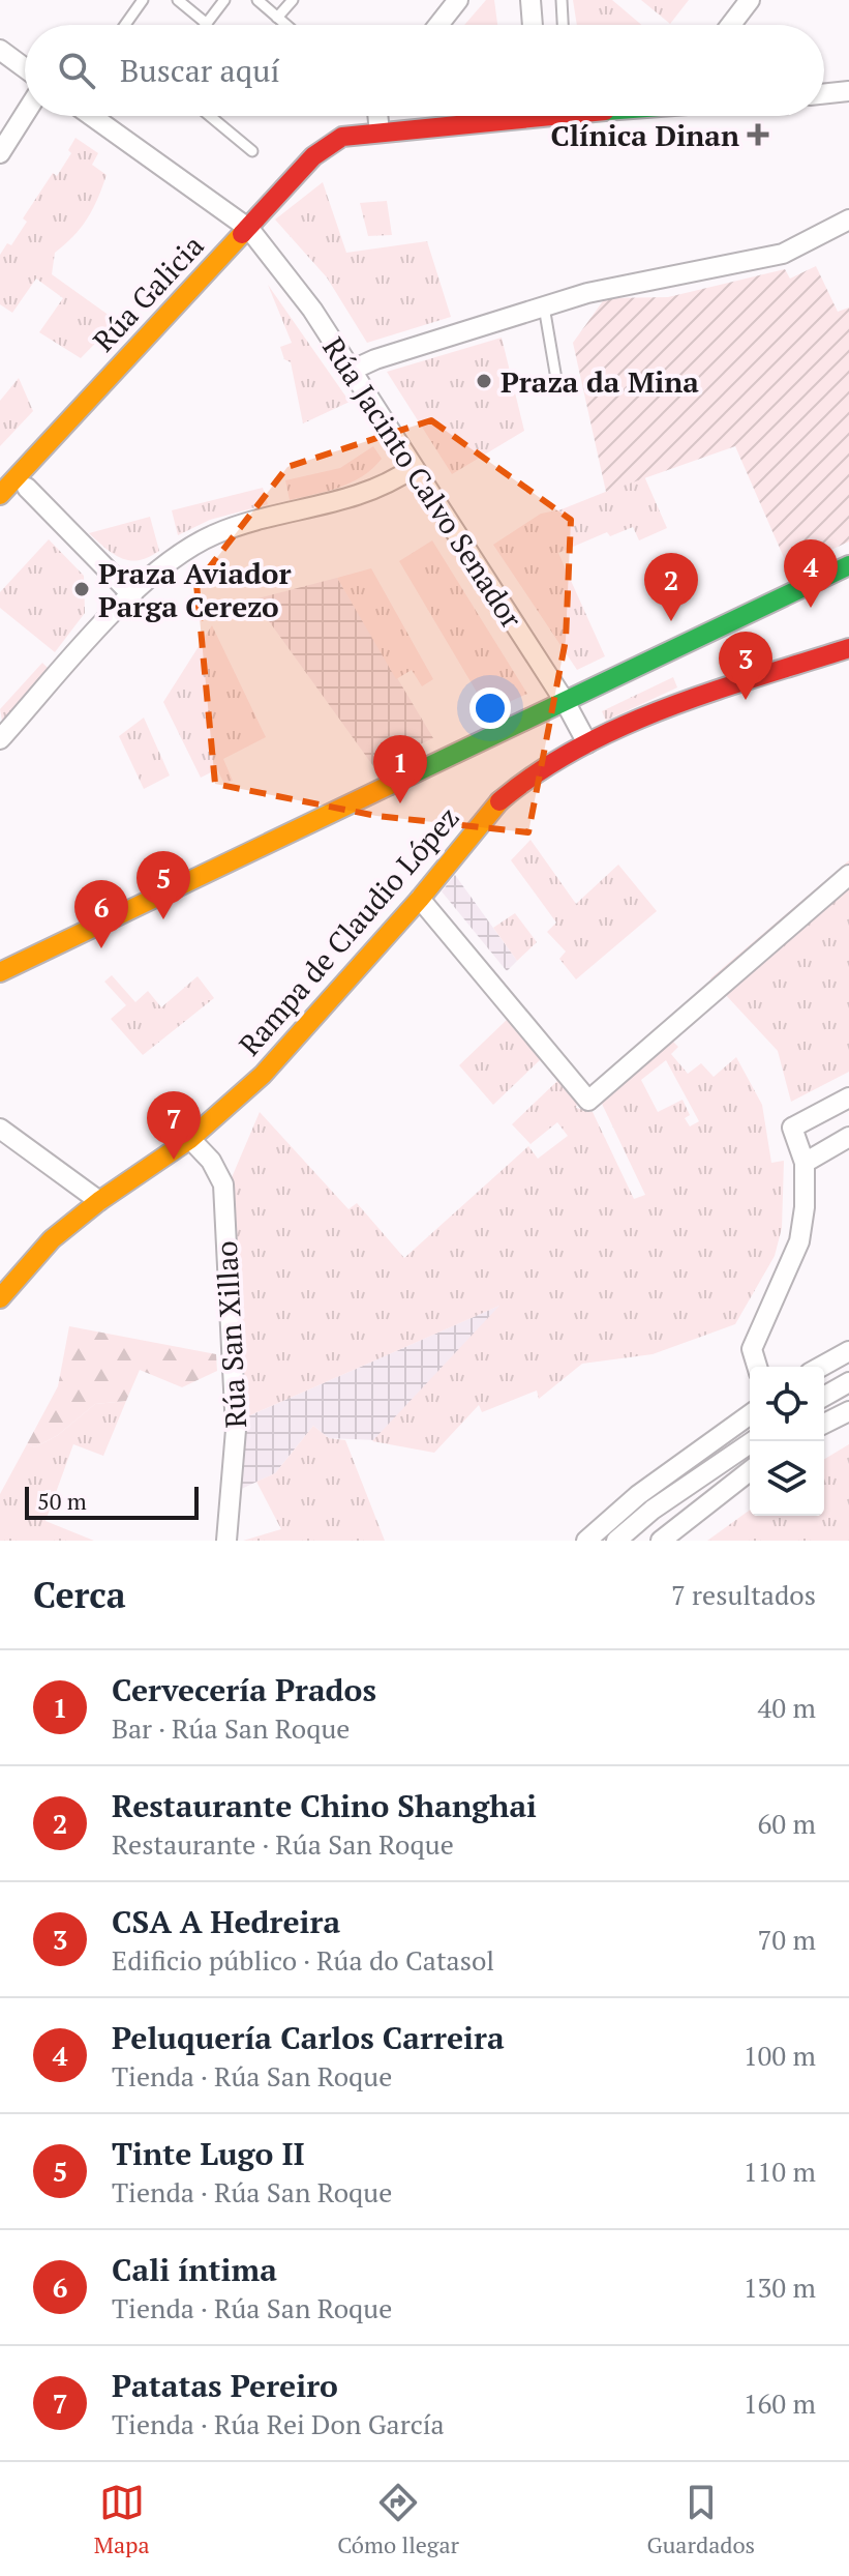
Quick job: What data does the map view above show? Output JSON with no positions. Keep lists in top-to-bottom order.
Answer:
{
  "streets": {
    "street": [
      "Rúa Galicia",
      "Rúa Jacinto Calvo Senador",
      "Rampa de Claudio López",
      "Rúa San Xillao"
    ]
  },
  "crossings": [
    ["Rúa Galicia", "Rúa Jacinto Calvo Senador"],
    ["Rúa Jacinto Calvo Senador", "Rampa de Claudio López"],
    ["Rampa de Claudio López", "Rúa San Xillao"]
  ],
  "places": {
    "health": ["Clínica Dinan"],
    "other": ["Praza da Mina", "Praza Aviador Parga Cerezo"]
  },
  "scale_bar": "50 m",
  "page": {
    "search": "Buscar aquí",
    "pins": [
      "4",
      "2",
      "3",
      "1",
      "5",
      "6",
      "7"
    ],
    "scale": "50 m",
    "heading": ["Cerca", "7 resultados"],
    "list": [
      {
        "mark": "1",
        "name": "Cervecería Prados",
        "note": "Bar · Rúa San Roque",
        "value": "40 m"
      },
      {
        "mark": "2",
        "name": "Restaurante Chino Shanghai",
        "note": "Restaurante · Rúa San Roque",
        "value": "60 m"
      },
      {
        "mark": "3",
        "name": "CSA A Hedreira",
        "note": "Edificio público · Rúa do Catasol",
        "value": "70 m"
      },
      {
        "mark": "4",
        "name": "Peluquería Carlos Carreira",
        "note": "Tienda · Rúa San Roque",
        "value": "100 m"
      },
      {
        "mark": "5",
        "name": "Tinte Lugo II",
        "note": "Tienda · Rúa San Roque",
        "value": "110 m"
      },
      {
        "mark": "6",
        "name": "Cali íntima",
        "note": "Tienda · Rúa San Roque",
        "value": "130 m"
      },
      {
        "mark": "7",
        "name": "Patatas Pereiro",
        "note": "Tienda · Rúa Rei Don García",
        "value": "160 m"
      }
    ],
    "nav": ["Mapa", "Cómo llegar", "Guardados"]
  }
}
